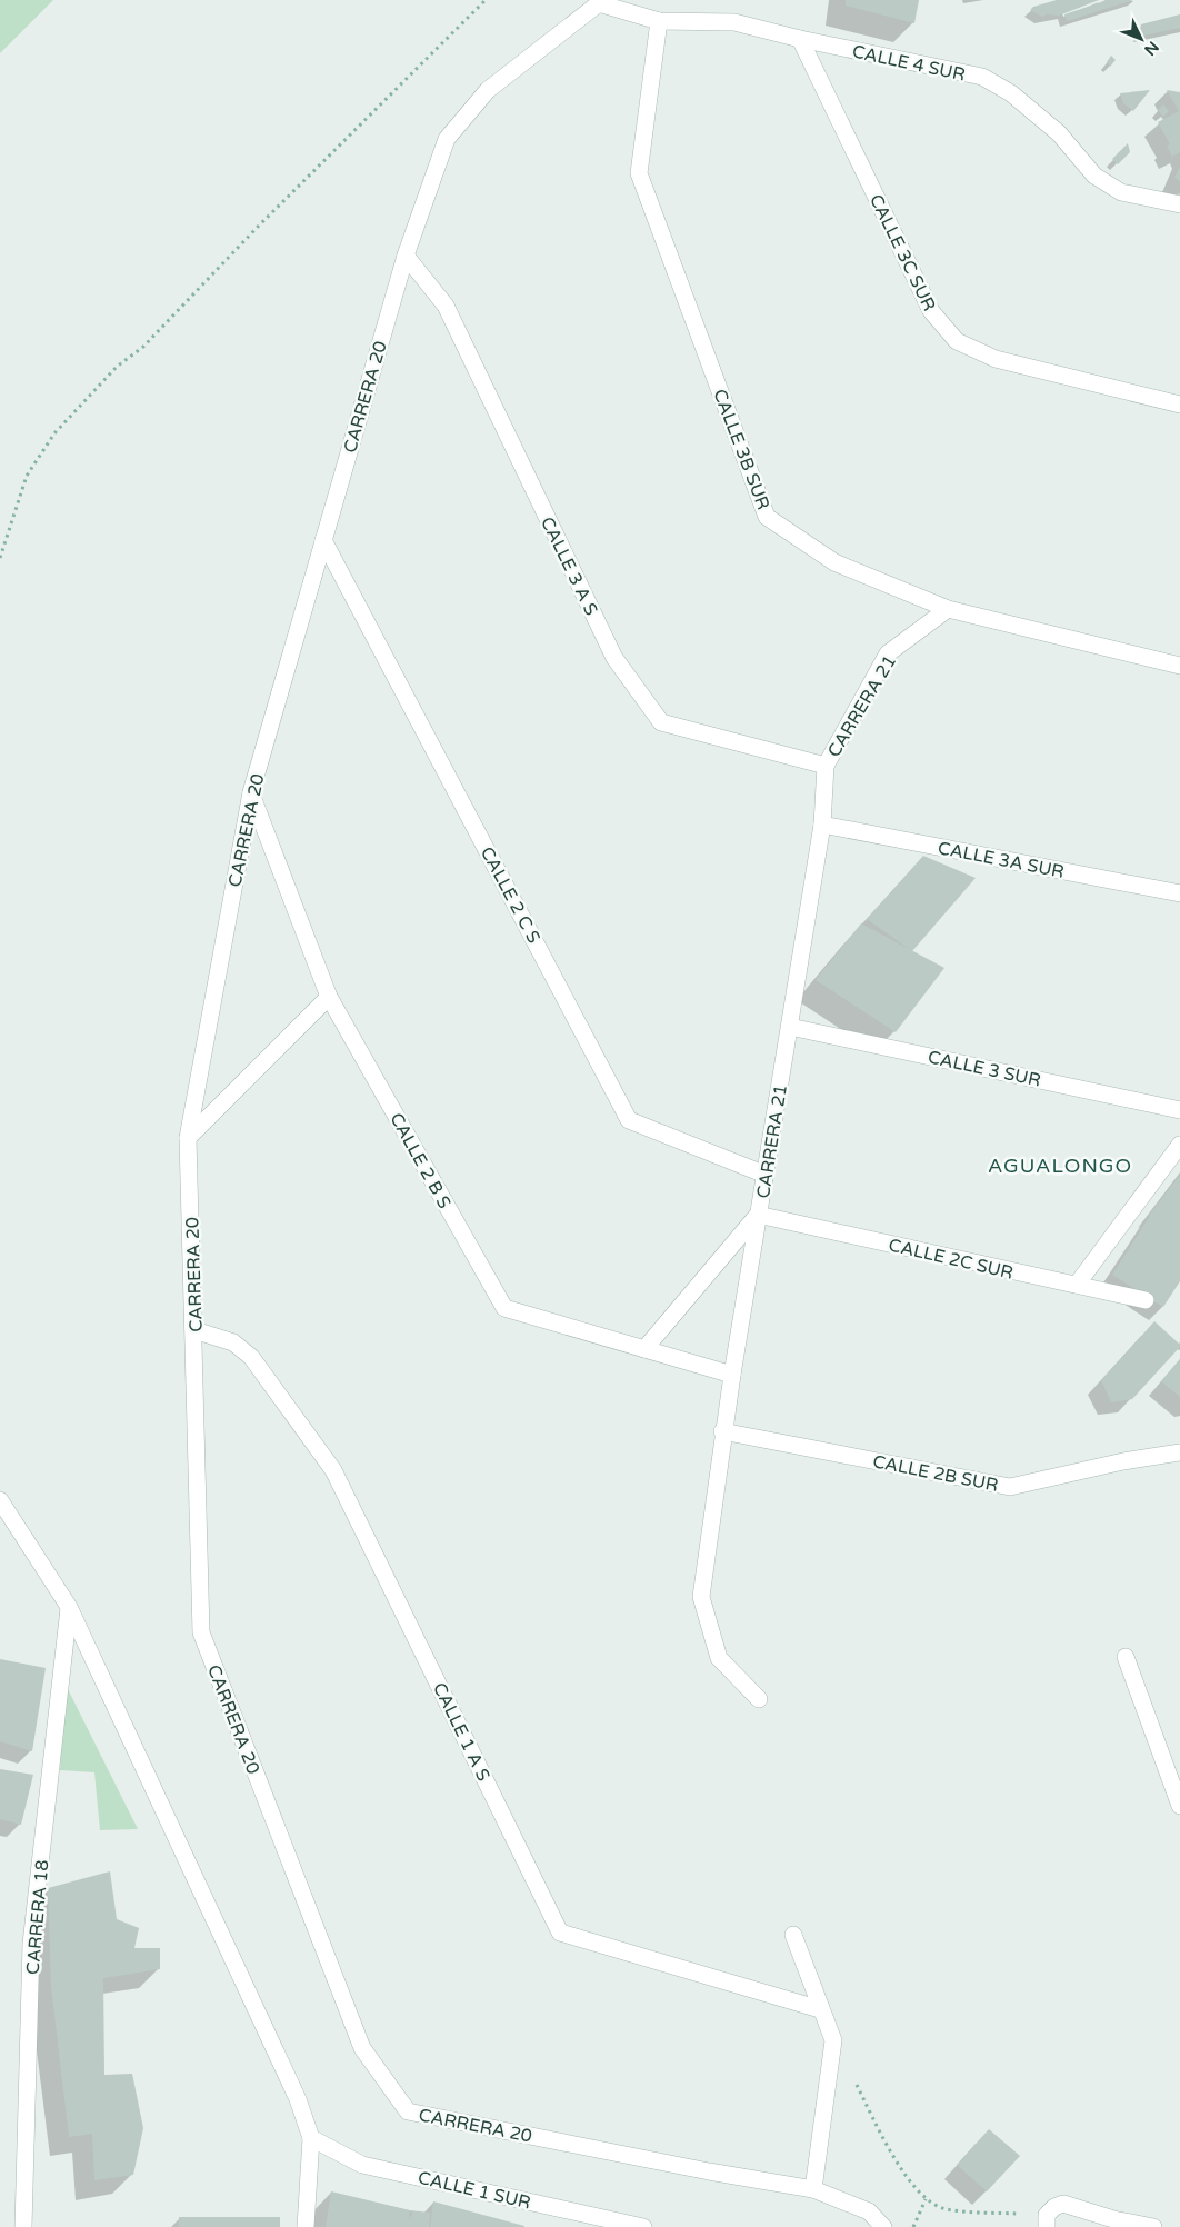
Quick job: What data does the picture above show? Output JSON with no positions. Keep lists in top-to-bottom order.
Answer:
{
  "streets": {
    "street": [
      "CALLE 4 SUR",
      "CALLE 3C SUR",
      "CARRERA 20",
      "CALLE 3B SUR",
      "CALLE 3 A S",
      "CARRERA 21",
      "CALLE 3A SUR",
      "CALLE 2 C S",
      "CALLE 3 SUR",
      "CALLE 2 B S",
      "CALLE 2C SUR",
      "CALLE 2B SUR",
      "CALLE 1 A S",
      "CARRERA 18",
      "CALLE 1 SUR"
    ]
  },
  "crossings": [
    ["CALLE 4 SUR", "CALLE 3C SUR"],
    ["CALLE 4 SUR", "CARRERA 20"],
    ["CALLE 4 SUR", "CALLE 3B SUR"],
    ["CARRERA 20", "CALLE 3 A S"],
    ["CARRERA 20", "CALLE 2 C S"],
    ["CARRERA 20", "CALLE 2 B S"],
    ["CARRERA 20", "CALLE 1 A S"],
    ["CALLE 3B SUR", "CARRERA 21"],
    ["CALLE 3 A S", "CARRERA 21"],
    ["CARRERA 21", "CALLE 3A SUR"],
    ["CARRERA 21", "CALLE 2 C S"],
    ["CARRERA 21", "CALLE 3 SUR"],
    ["CARRERA 21", "CALLE 2 B S"],
    ["CARRERA 21", "CALLE 2C SUR"],
    ["CARRERA 21", "CALLE 2B SUR"]
  ],
  "districts": ["AGUALONGO"],
  "north": "bottom right"
}
